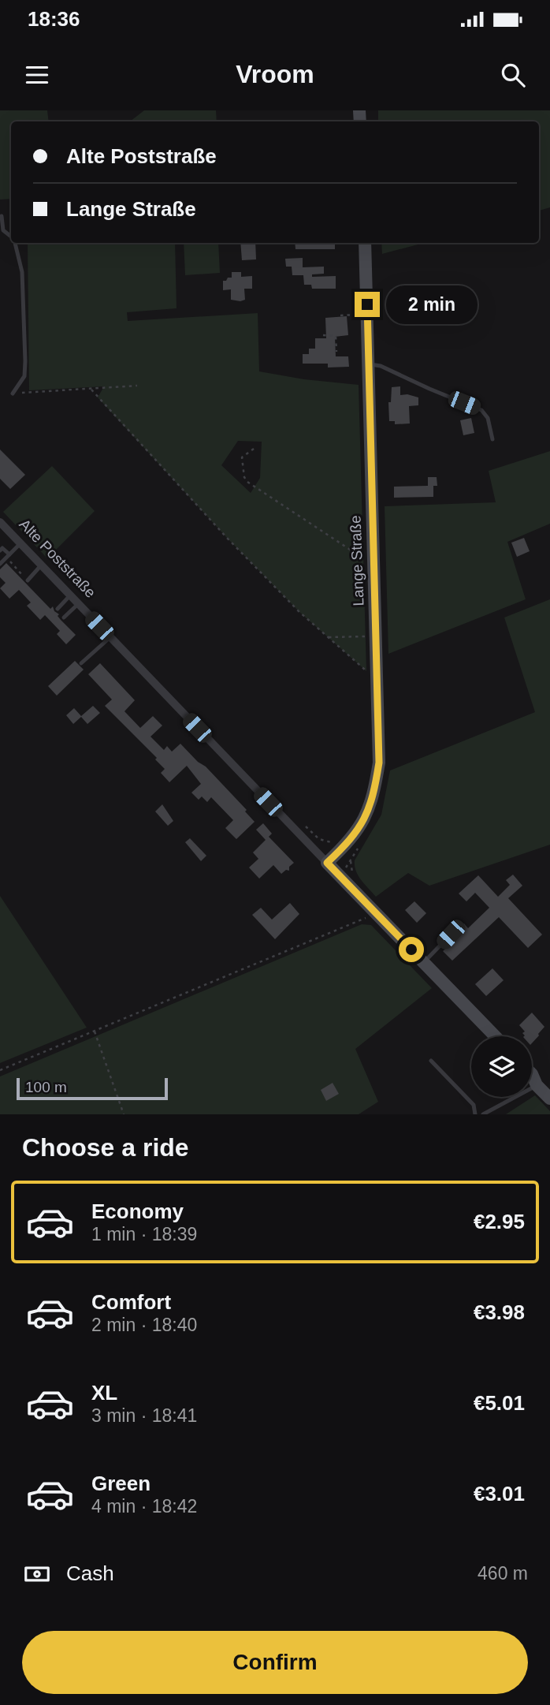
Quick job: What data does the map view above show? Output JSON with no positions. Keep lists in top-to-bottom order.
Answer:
{
  "streets": {
    "street": ["Alte Poststraße", "Lange Straße"]
  },
  "crossings": [
    ["Alte Poststraße", "Lange Straße"]
  ],
  "scale_bar": "100 m",
  "page": {
    "status": "18:36",
    "header": "Vroom",
    "banner": ["Alte Poststraße", "Lange Straße"],
    "bubble": "2 min",
    "scale": "100 m",
    "heading": "Choose a ride",
    "list": [
      {
        "name": "Economy",
        "note": "1 min · 18:39",
        "value": "€2.95"
      },
      {
        "name": "Comfort",
        "note": "2 min · 18:40",
        "value": "€3.98"
      },
      {
        "name": "XL",
        "note": "3 min · 18:41",
        "value": "€5.01"
      },
      {
        "name": "Green",
        "note": "4 min · 18:42",
        "value": "€3.01"
      }
    ],
    "pay": ["Cash", "460 m"],
    "buttons": "Confirm"
  }
}
